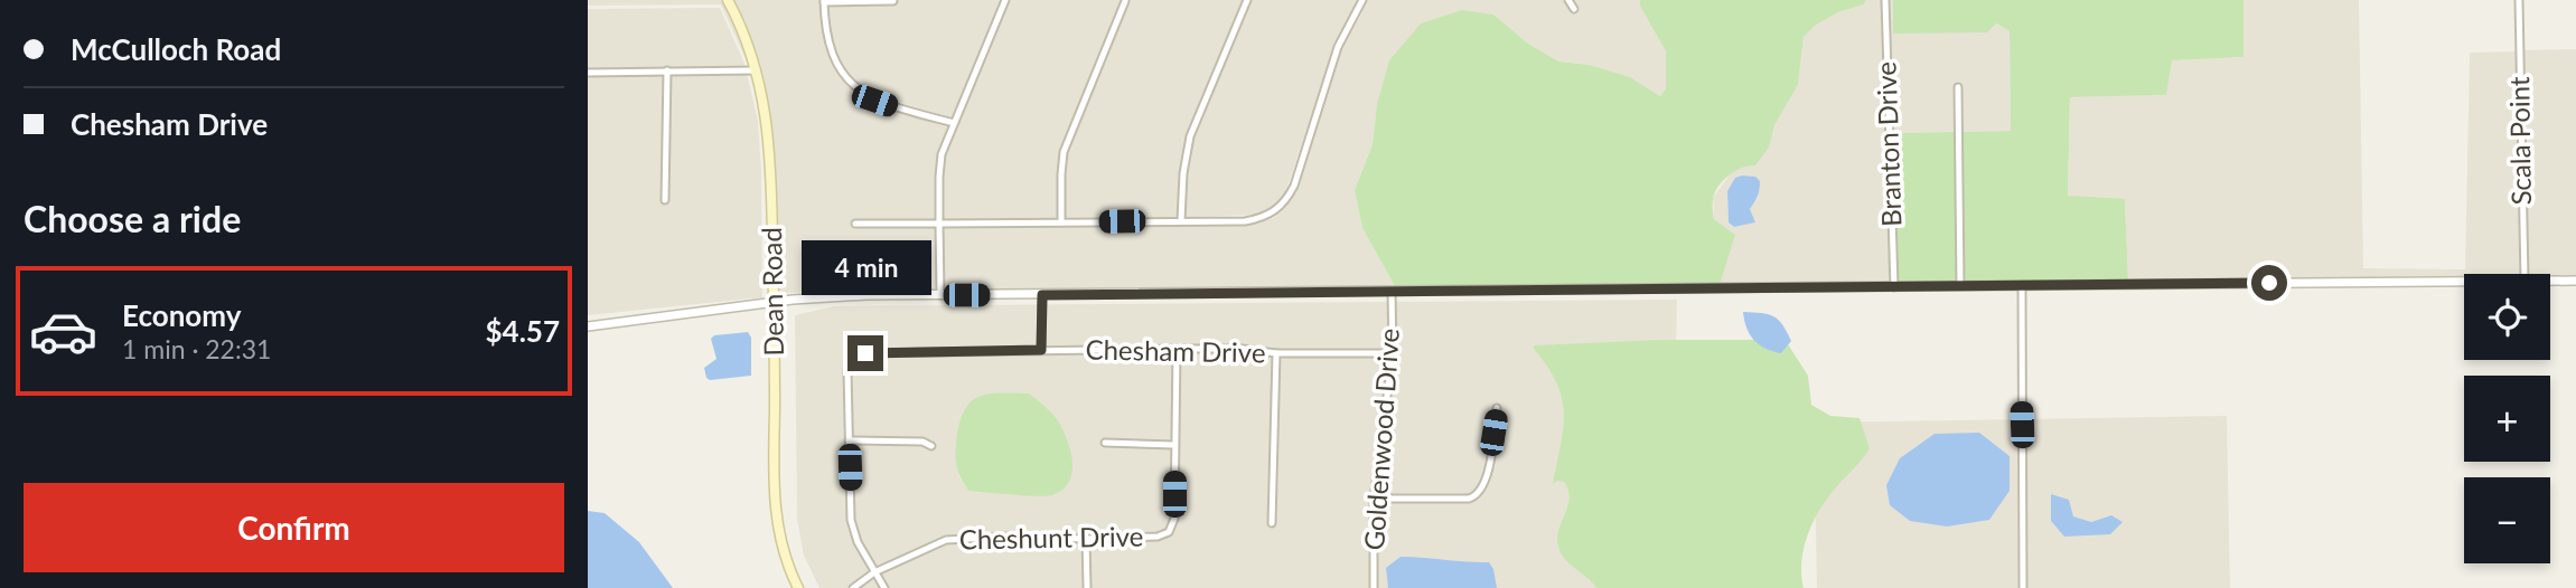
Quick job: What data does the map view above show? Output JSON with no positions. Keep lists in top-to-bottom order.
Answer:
{
  "streets": {
    "main road": ["Dean Road"],
    "street": [
      "Scala Point",
      "Branton Drive",
      "Chesham Drive",
      "Goldenwood Drive",
      "Cheshunt Drive"
    ]
  },
  "crossings": [
    ["Chesham Drive", "Goldenwood Drive"],
    ["Chesham Drive", "Cheshunt Drive"]
  ],
  "page": {
    "banner": ["McCulloch Road", "Chesham Drive"],
    "heading": "Choose a ride",
    "bubble": "4 min",
    "list": [
      {
        "name": "Economy",
        "note": "1 min · 22:31",
        "value": "$4.57"
      }
    ],
    "map_buttons": ["+", "−"],
    "buttons": "Confirm"
  }
}
